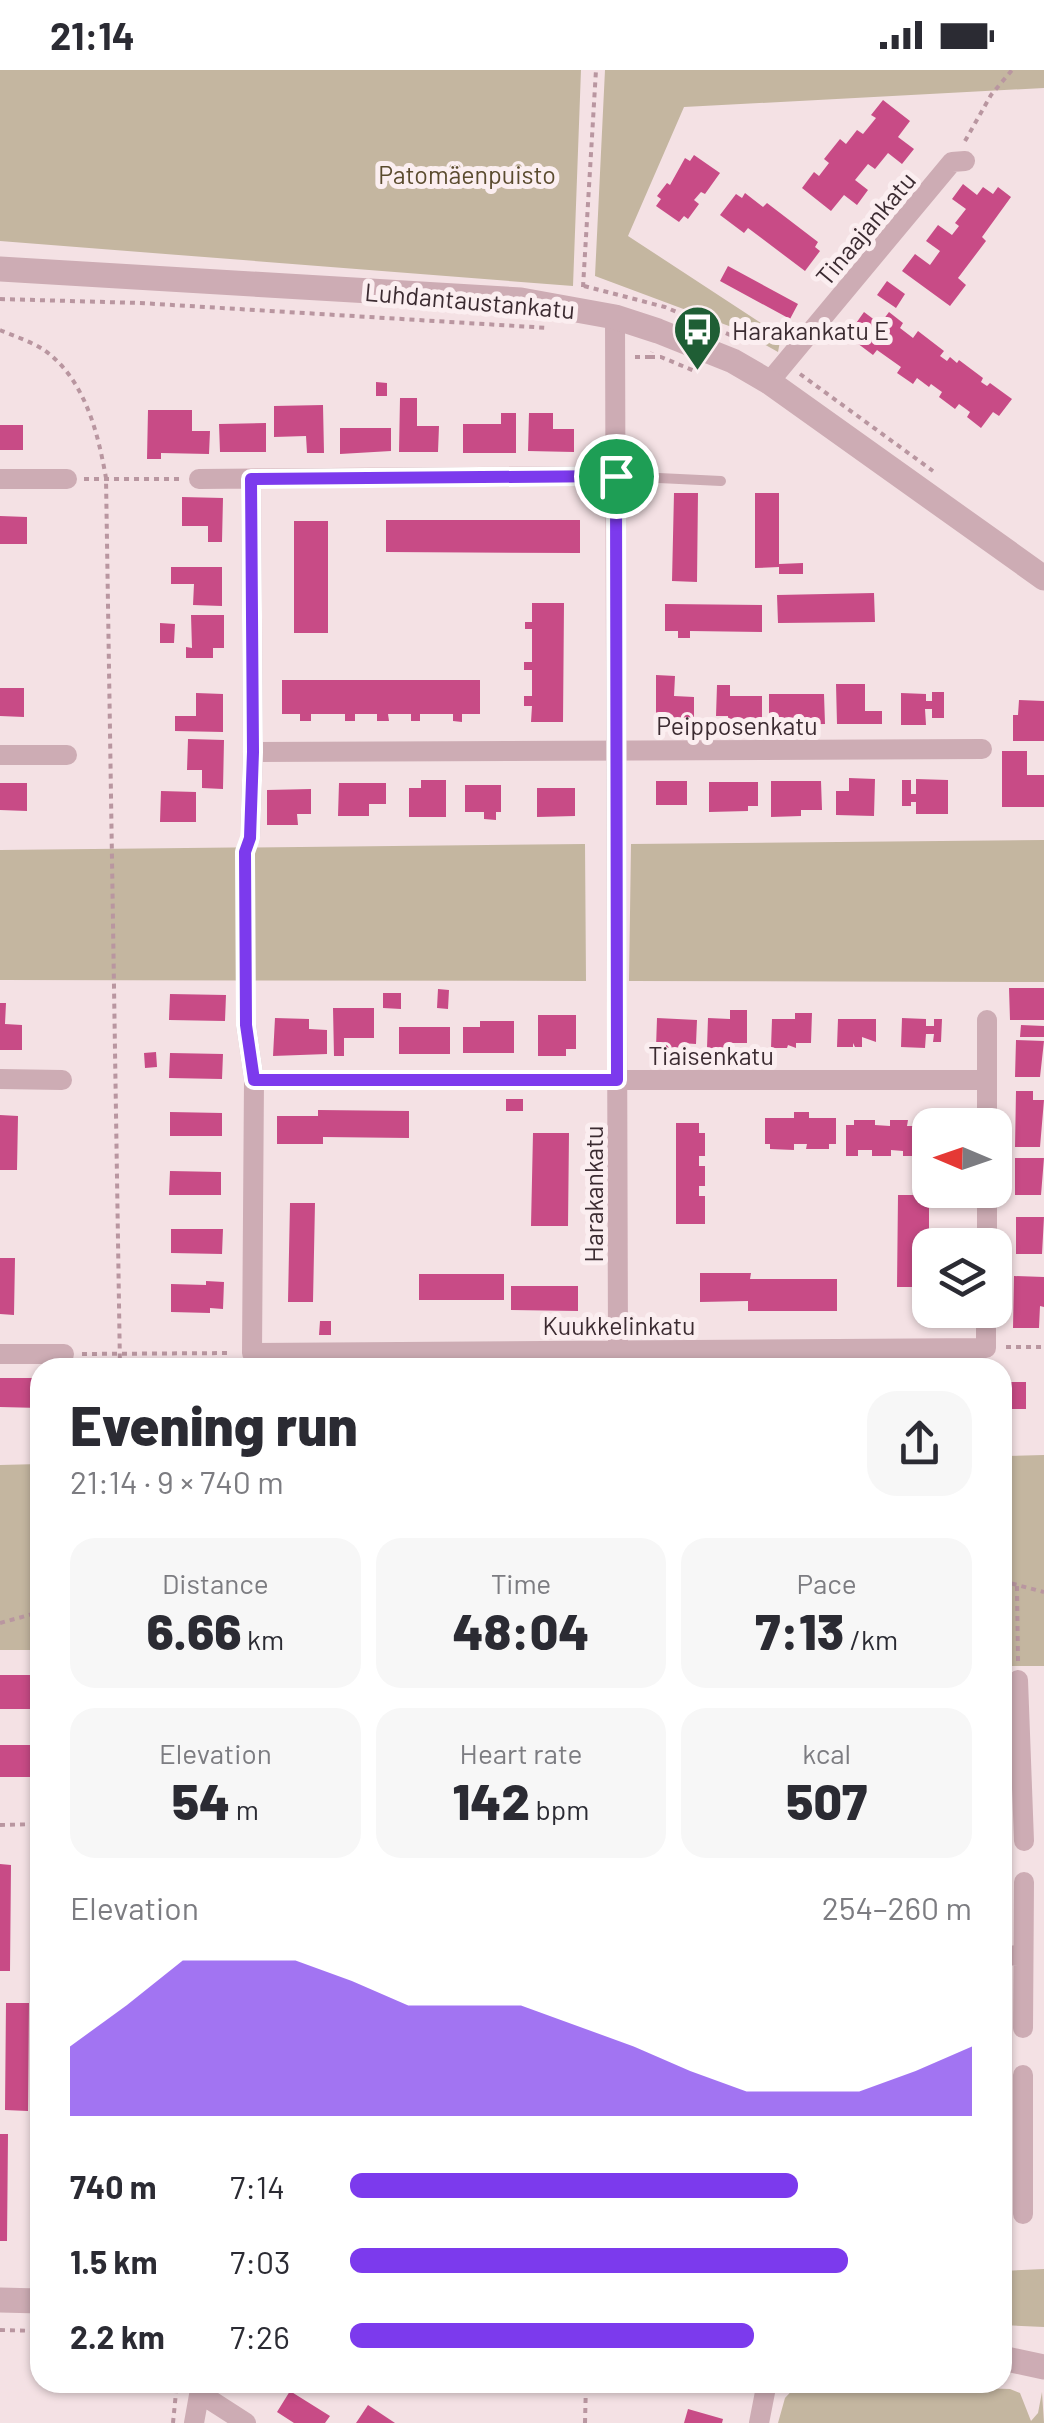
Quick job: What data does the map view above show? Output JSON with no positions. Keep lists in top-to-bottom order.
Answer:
{
  "streets": {
    "street": [
      "Tinaajankatu",
      "Luhdantaustankatu",
      "Peipposenkatu",
      "Tiaisenkatu",
      "Harakankatu",
      "Kuukkelinkatu"
    ]
  },
  "crossings": [
    ["Tinaajankatu", "Luhdantaustankatu"],
    ["Luhdantaustankatu", "Harakankatu"],
    ["Peipposenkatu", "Harakankatu"],
    ["Tiaisenkatu", "Harakankatu"],
    ["Harakankatu", "Kuukkelinkatu"]
  ],
  "parks": ["Patomäenpuisto"],
  "places": {
    "bus stop": ["Harakankatu E"]
  },
  "north": "left",
  "page": {
    "status": "21:14",
    "heading": ["Evening run", "21:14 · 9 × 740 m"],
    "stats": [
      ["Distance", "6.66 km"],
      ["Time", "48:04"],
      ["Pace", "7:13 /km"],
      ["Elevation", "54 m"],
      ["Heart rate", "142 bpm"],
      ["kcal", "507"]
    ],
    "chart": ["Elevation", "254–260 m"],
    "list": [
      {
        "name": "740 m",
        "note": "7:14"
      },
      {
        "name": "1.5 km",
        "note": "7:03"
      },
      {
        "name": "2.2 km",
        "note": "7:26"
      }
    ]
  }
}
